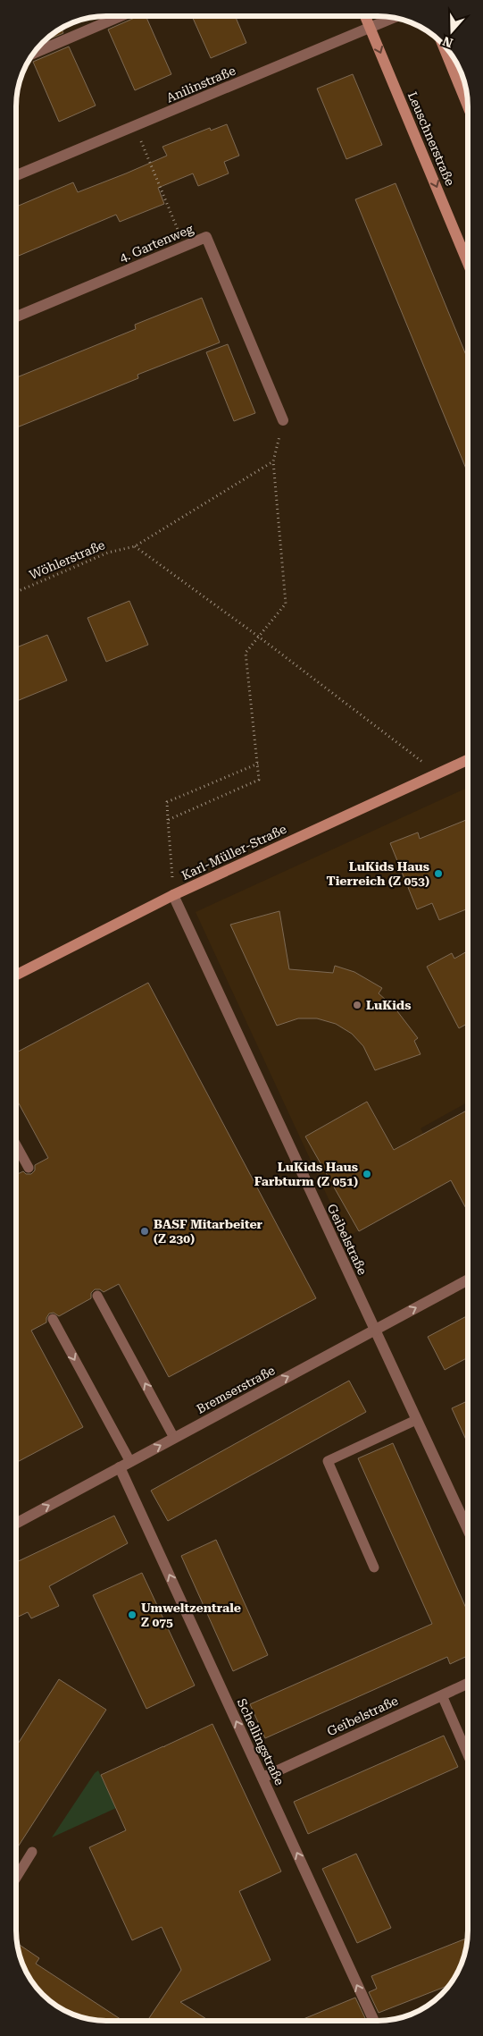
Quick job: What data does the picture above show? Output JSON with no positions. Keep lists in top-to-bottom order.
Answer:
{
  "streets": {
    "street": [
      "Anilinstraße",
      "Leuschnerstraße",
      "4. Gartenweg",
      "Karl-Müller-Straße",
      "Geibelstraße",
      "Bremserstraße",
      "Schellingstraße"
    ],
    "path": ["Wöhlerstraße"]
  },
  "crossings": [
    ["Anilinstraße", "Leuschnerstraße"],
    ["Karl-Müller-Straße", "Geibelstraße"],
    ["Geibelstraße", "Bremserstraße"],
    ["Geibelstraße", "Schellingstraße"],
    ["Bremserstraße", "Schellingstraße"]
  ],
  "one_way": ["Leuschnerstraße", "Bremserstraße", "Schellingstraße"],
  "places": [
    "LuKids Haus Tierreich (Z 053)",
    "LuKids",
    "LuKids Haus Farbturm (Z 051)",
    "BASF Mitarbeiter (Z 230)",
    "Umweltzentrale Z 075"
  ],
  "north": "bottom"
}
